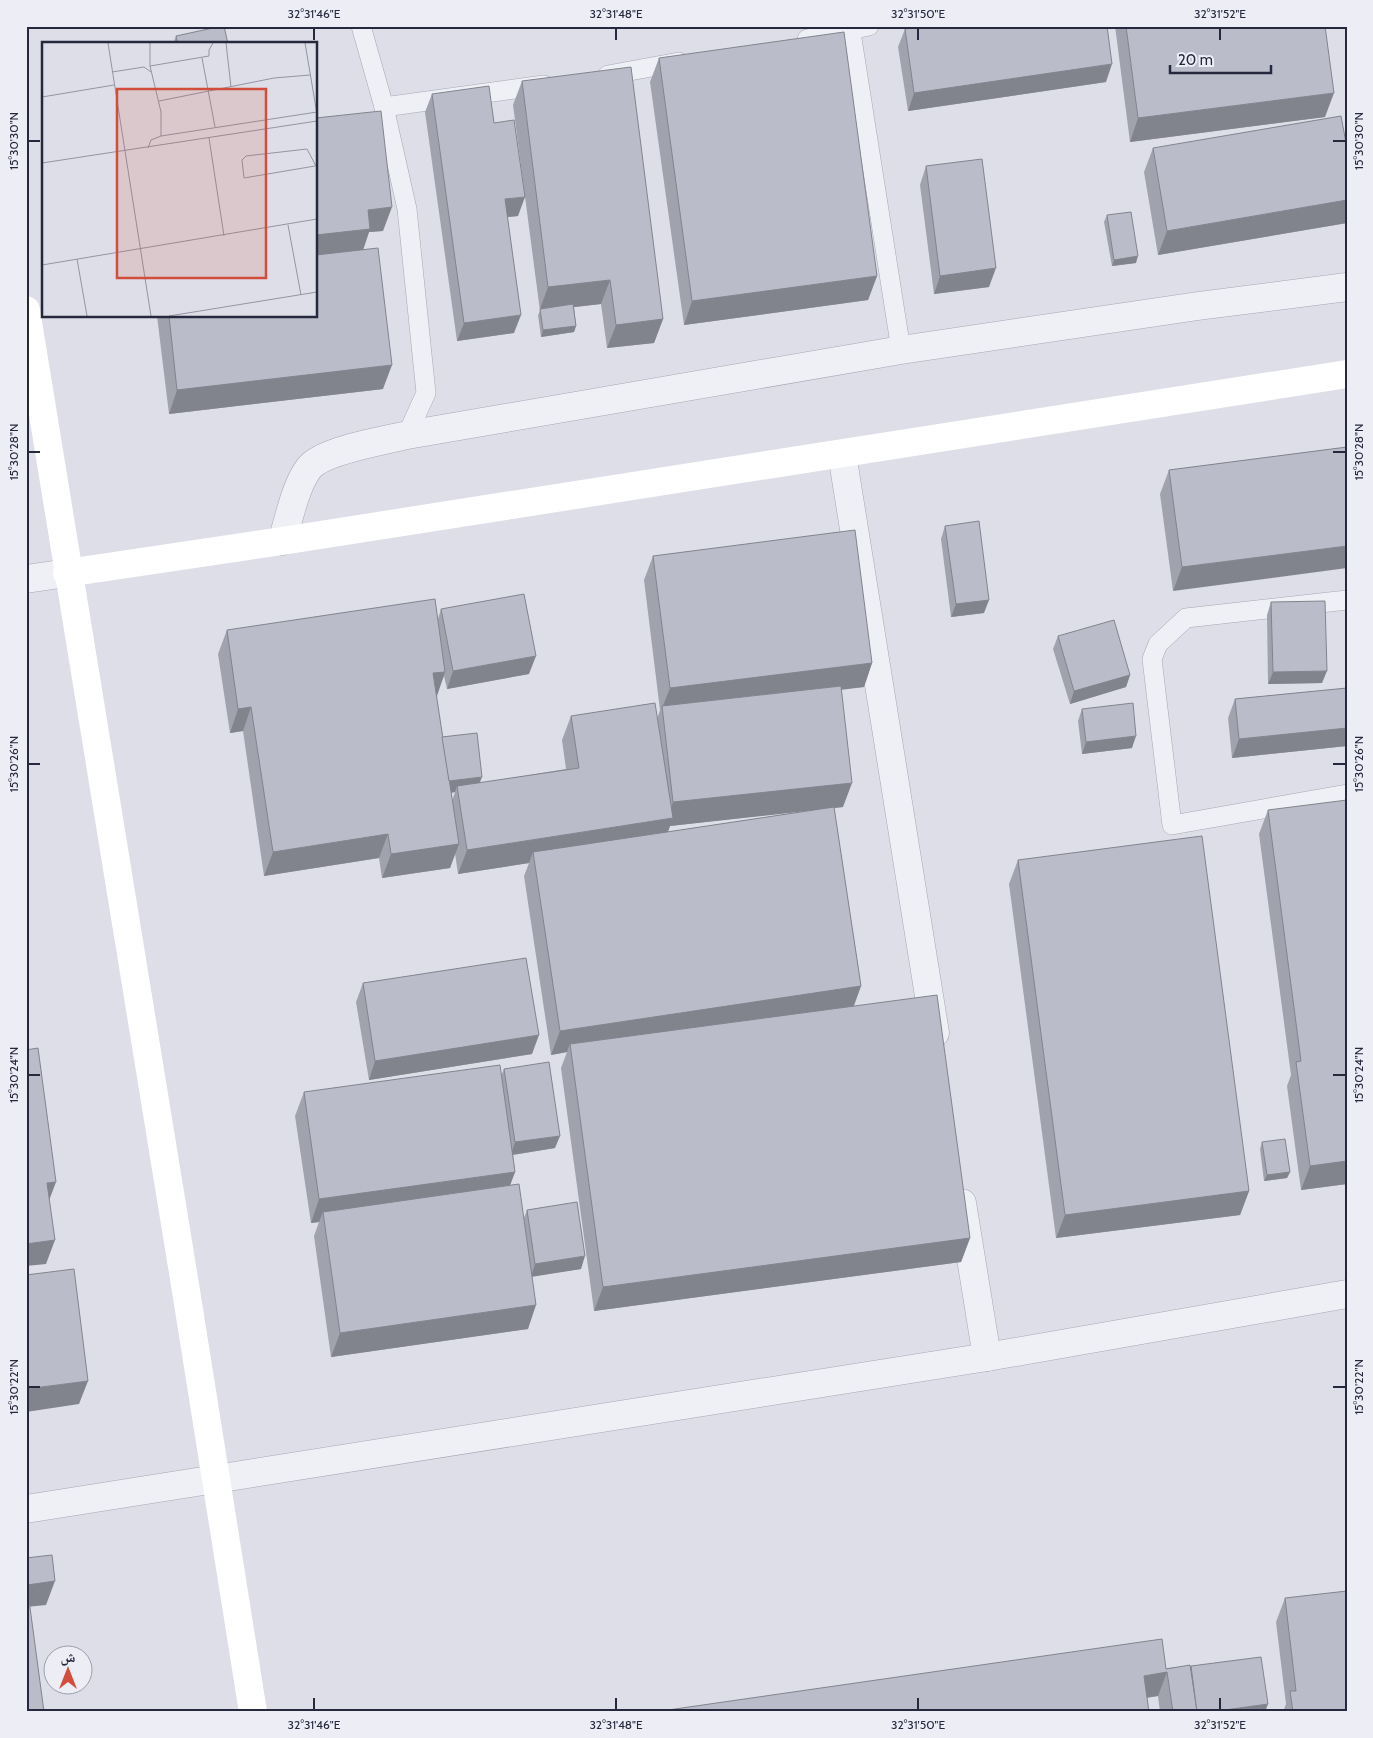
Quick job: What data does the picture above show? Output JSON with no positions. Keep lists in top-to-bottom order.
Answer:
{
  "scale_bar": "20 m",
  "north": "top",
  "coordinates": [
    "32°31'46\"E",
    "32°31'48\"E",
    "32°31'50\"E",
    "32°31'52\"E",
    "15°30'30\"N",
    "15°30'28\"N",
    "15°30'26\"N",
    "15°30'24\"N",
    "15°30'22\"N"
  ]
}
